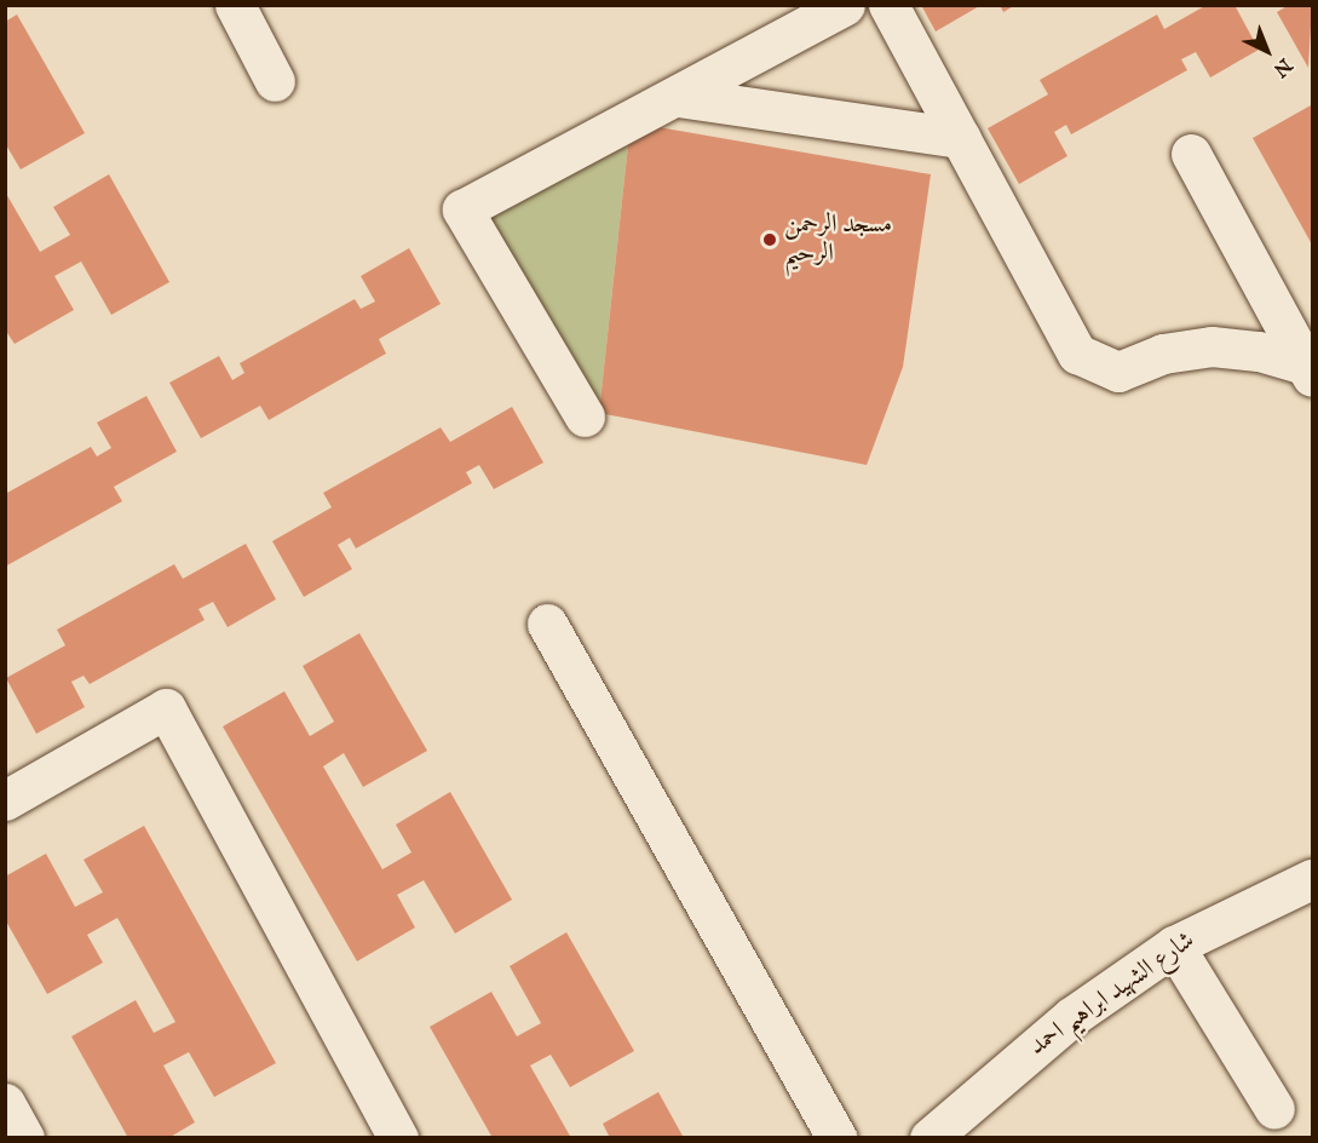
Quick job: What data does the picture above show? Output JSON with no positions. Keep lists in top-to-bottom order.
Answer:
{
  "streets": {
    "street": ["شارع الشهيد ابراهيم احمد"]
  },
  "places": ["مسجد الرحمن الرحيم"],
  "north": "bottom right"
}
